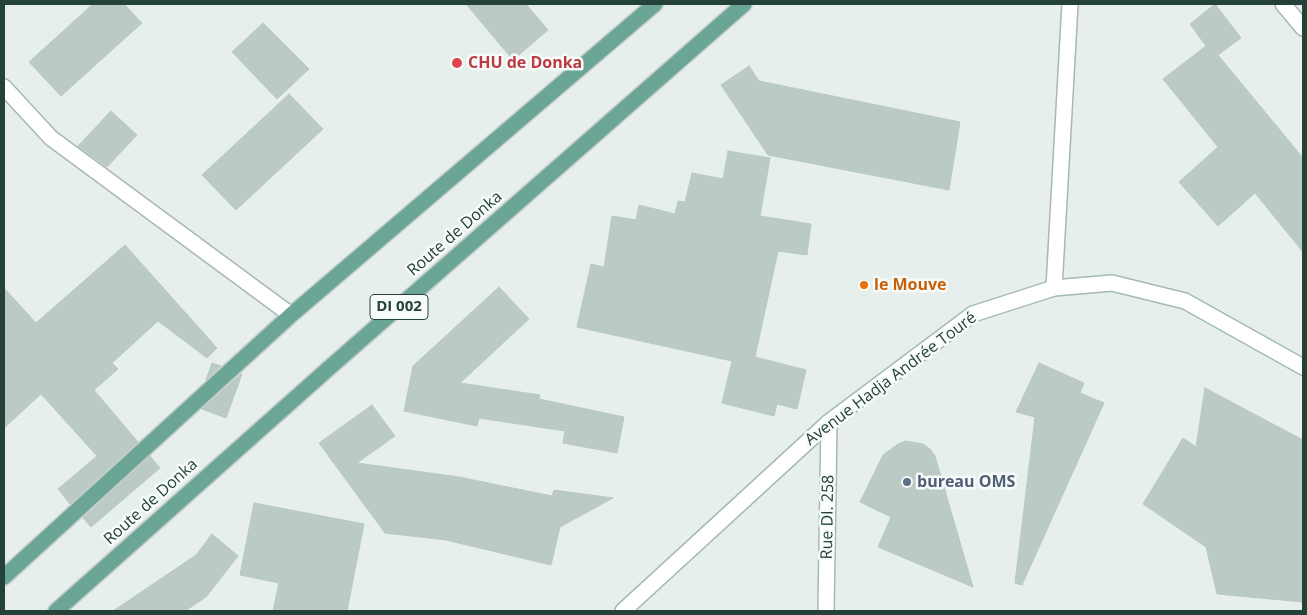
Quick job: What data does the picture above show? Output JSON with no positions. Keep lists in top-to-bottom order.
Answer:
{
  "streets": {
    "main road": [
      "Route de Donka",
      "DI 002",
      "Avenue Hadja Andrée Touré",
      "Rue DI. 258"
    ]
  },
  "crossings": [
    ["Avenue Hadja Andrée Touré", "Rue DI. 258"]
  ],
  "places": ["CHU de Donka", "le Mouve", "bureau OMS"]
}
